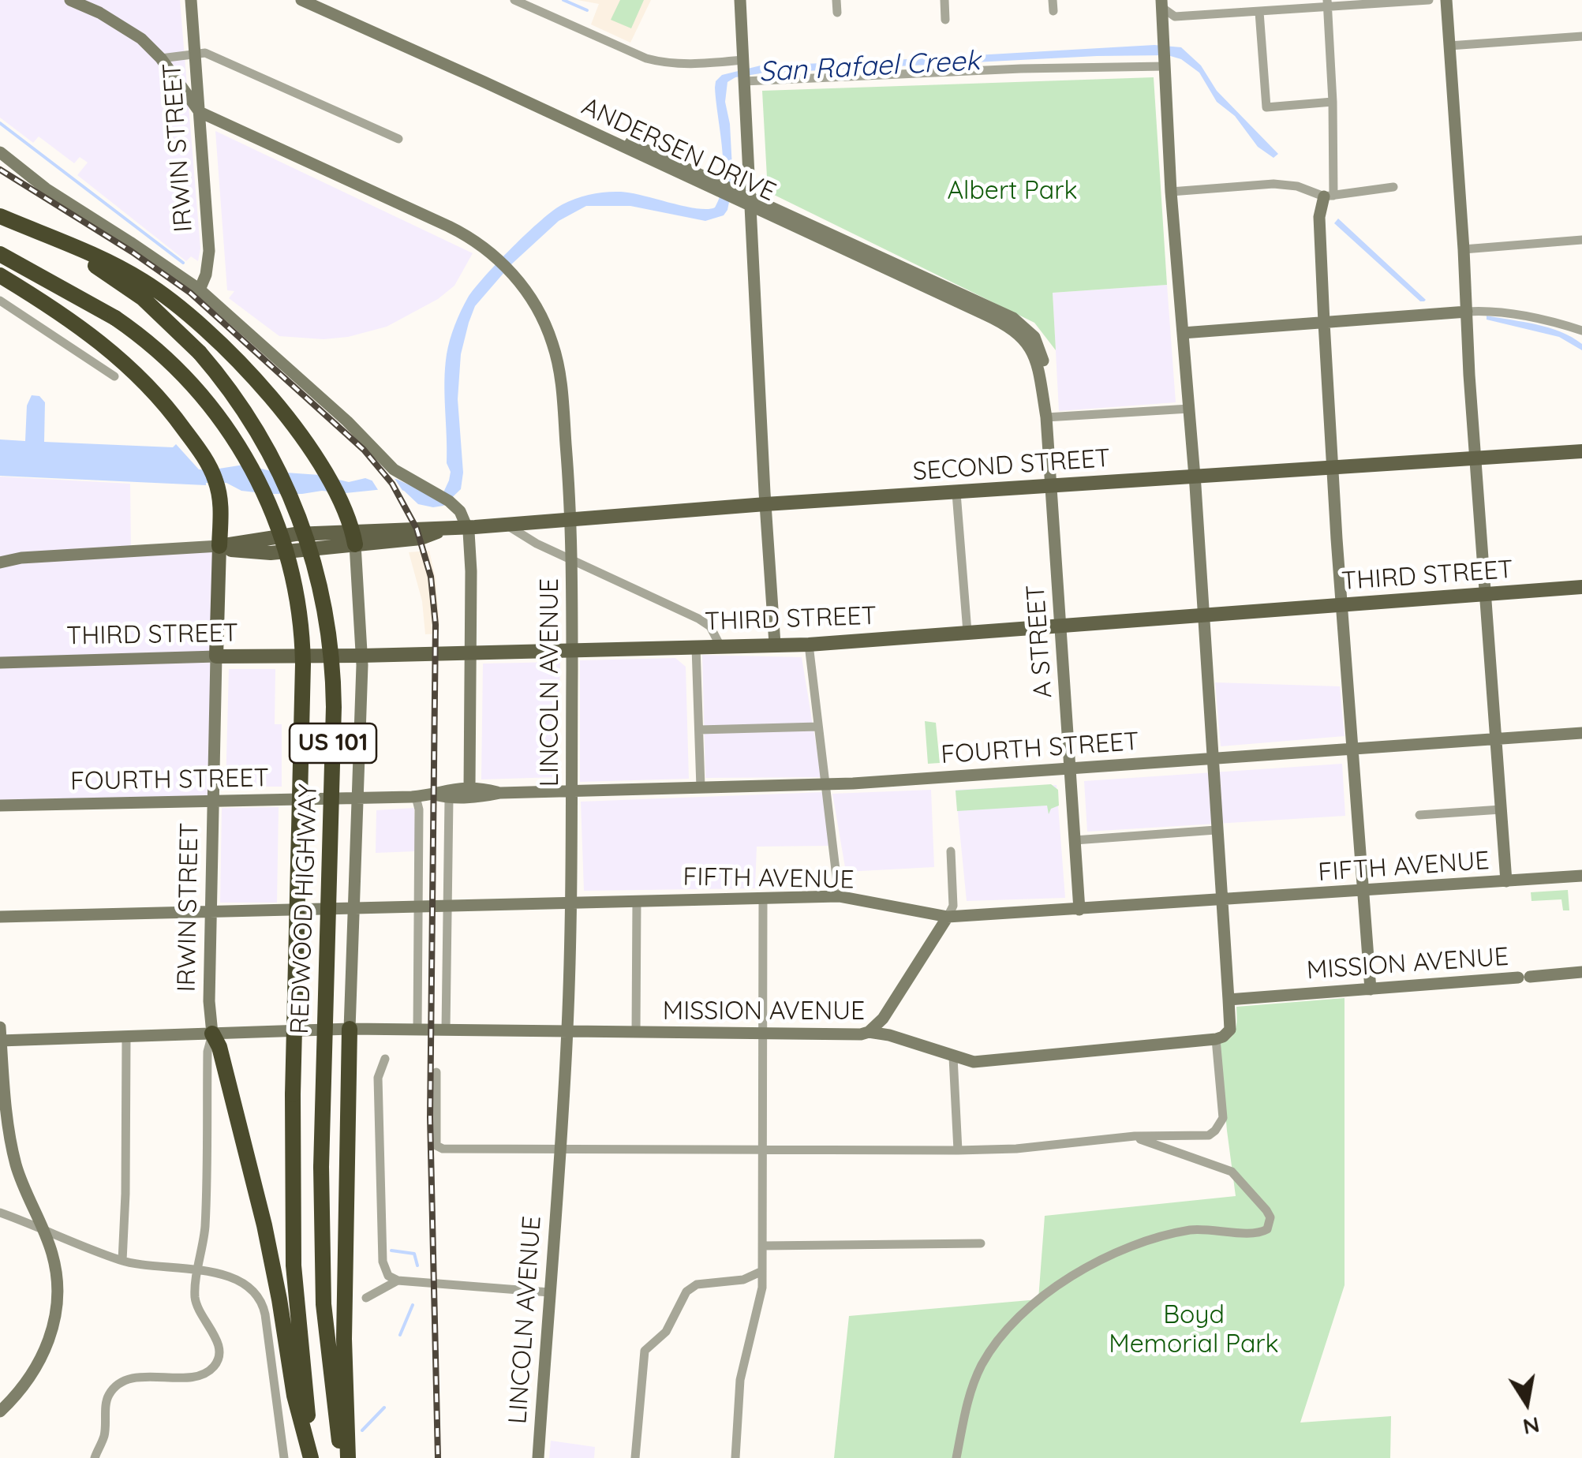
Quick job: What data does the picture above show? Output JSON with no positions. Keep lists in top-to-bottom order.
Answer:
{
  "streets": {
    "highway": ["US 101", "REDWOOD HIGHWAY"],
    "main road": ["IRWIN STREET", "SECOND STREET", "THIRD STREET"],
    "street": [
      "ANDERSEN DRIVE",
      "A STREET",
      "LINCOLN AVENUE",
      "FOURTH STREET",
      "FIFTH AVENUE",
      "MISSION AVENUE"
    ]
  },
  "crossings": [
    ["IRWIN STREET", "SECOND STREET"],
    ["IRWIN STREET", "THIRD STREET"],
    ["IRWIN STREET", "LINCOLN AVENUE"],
    ["IRWIN STREET", "FOURTH STREET"],
    ["IRWIN STREET", "FIFTH AVENUE"],
    ["IRWIN STREET", "MISSION AVENUE"],
    ["ANDERSEN DRIVE", "A STREET"],
    ["SECOND STREET", "A STREET"],
    ["SECOND STREET", "LINCOLN AVENUE"],
    ["THIRD STREET", "A STREET"],
    ["THIRD STREET", "LINCOLN AVENUE"],
    ["A STREET", "FOURTH STREET"],
    ["A STREET", "FIFTH AVENUE"],
    ["LINCOLN AVENUE", "FOURTH STREET"],
    ["LINCOLN AVENUE", "FIFTH AVENUE"],
    ["LINCOLN AVENUE", "MISSION AVENUE"]
  ],
  "water": ["San Rafael Creek"],
  "parks": ["Albert Park", "Boyd Memorial Park"],
  "north": "bottom"
}
